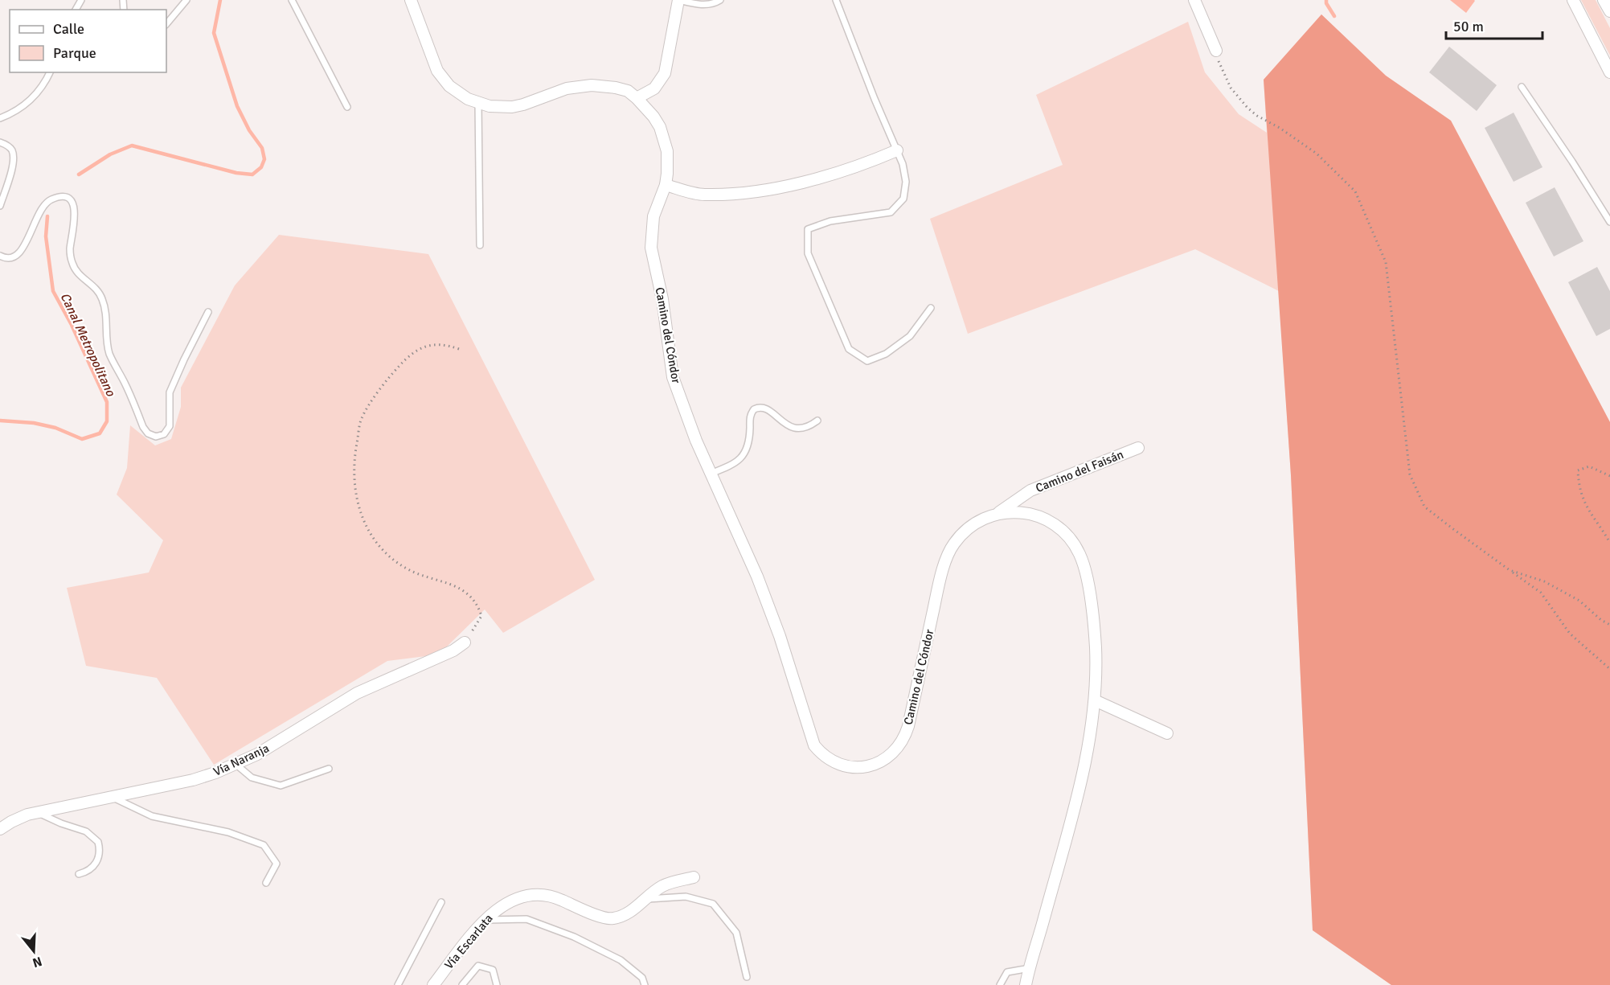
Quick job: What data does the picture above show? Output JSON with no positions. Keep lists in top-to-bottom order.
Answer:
{
  "streets": {
    "street": [
      "Camino del Cóndor",
      "Camino del Faisán",
      "Vía Naranja",
      "Vía Escarlata"
    ]
  },
  "crossings": [
    ["Camino del Cóndor", "Camino del Faisán"]
  ],
  "water": ["Canal Metropolitano"],
  "legend": ["Calle", "Parque"],
  "scale_bar": "50 m",
  "north": "bottom"
}
